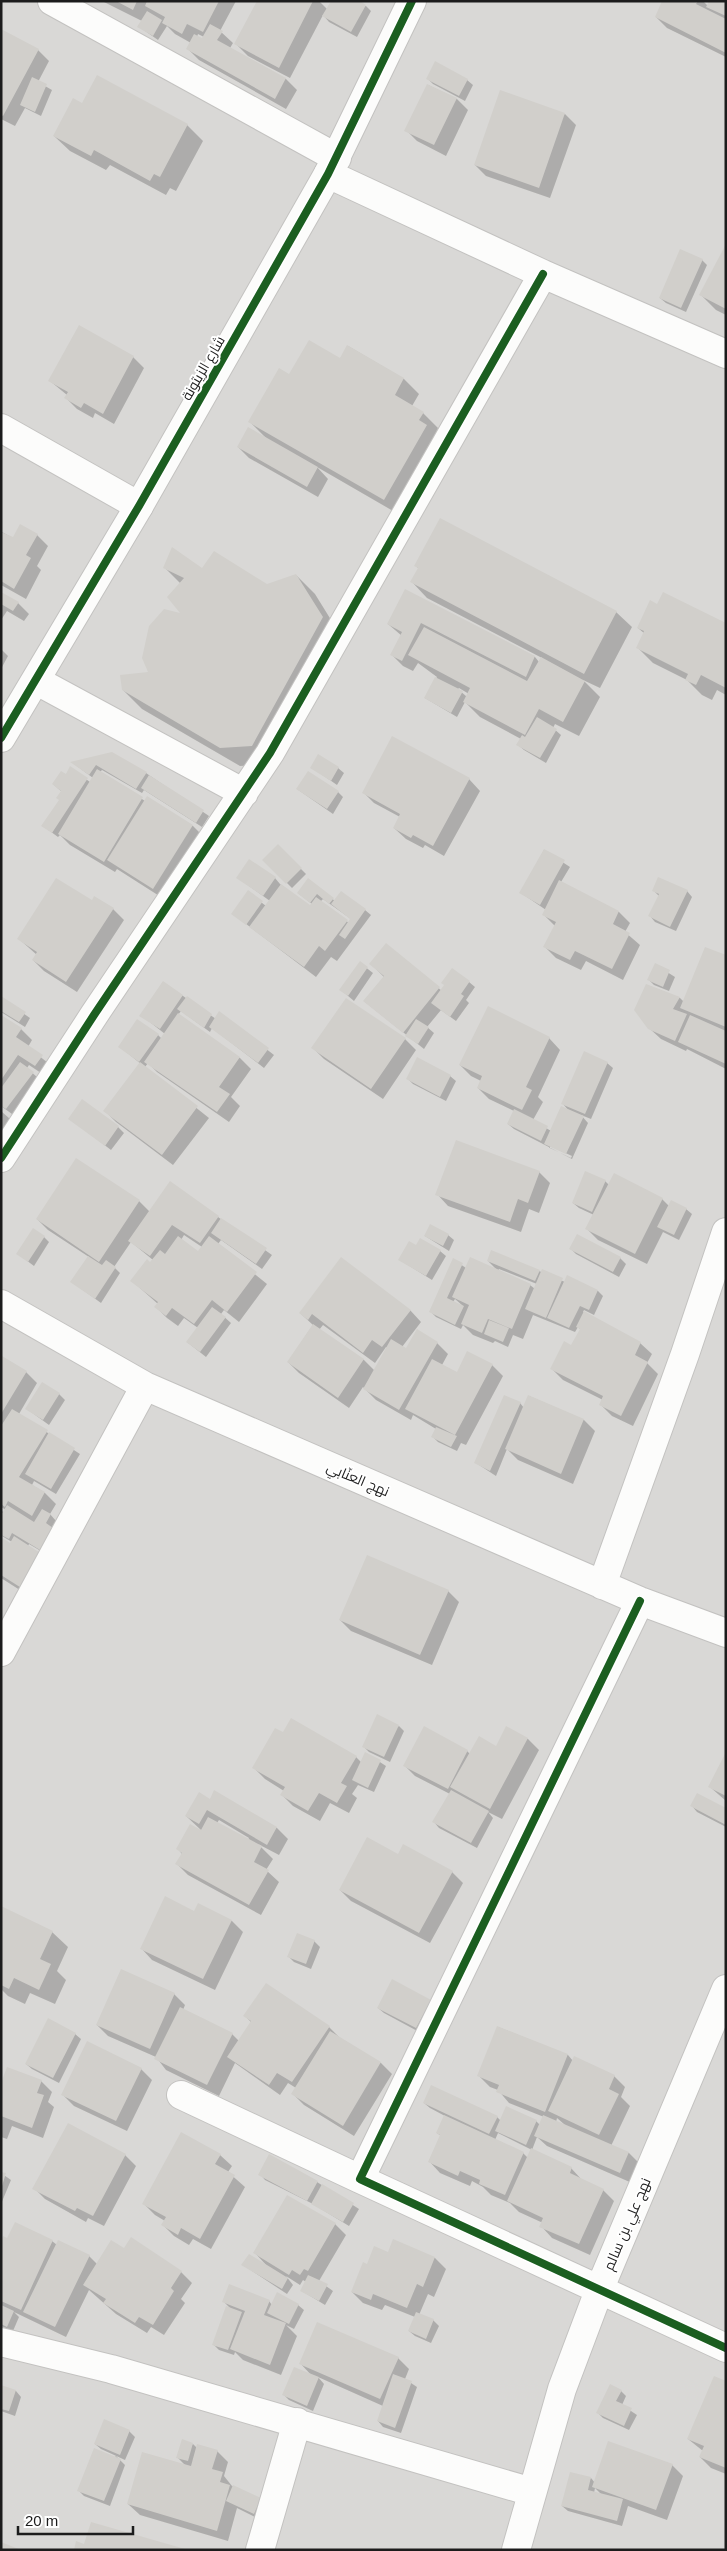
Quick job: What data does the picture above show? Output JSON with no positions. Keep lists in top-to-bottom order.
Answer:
{
  "streets": {
    "street": ["شارع الزيتونة", "نهج العنّابي", "نهج علي بن سالم"]
  },
  "scale_bar": "20 m"
}
